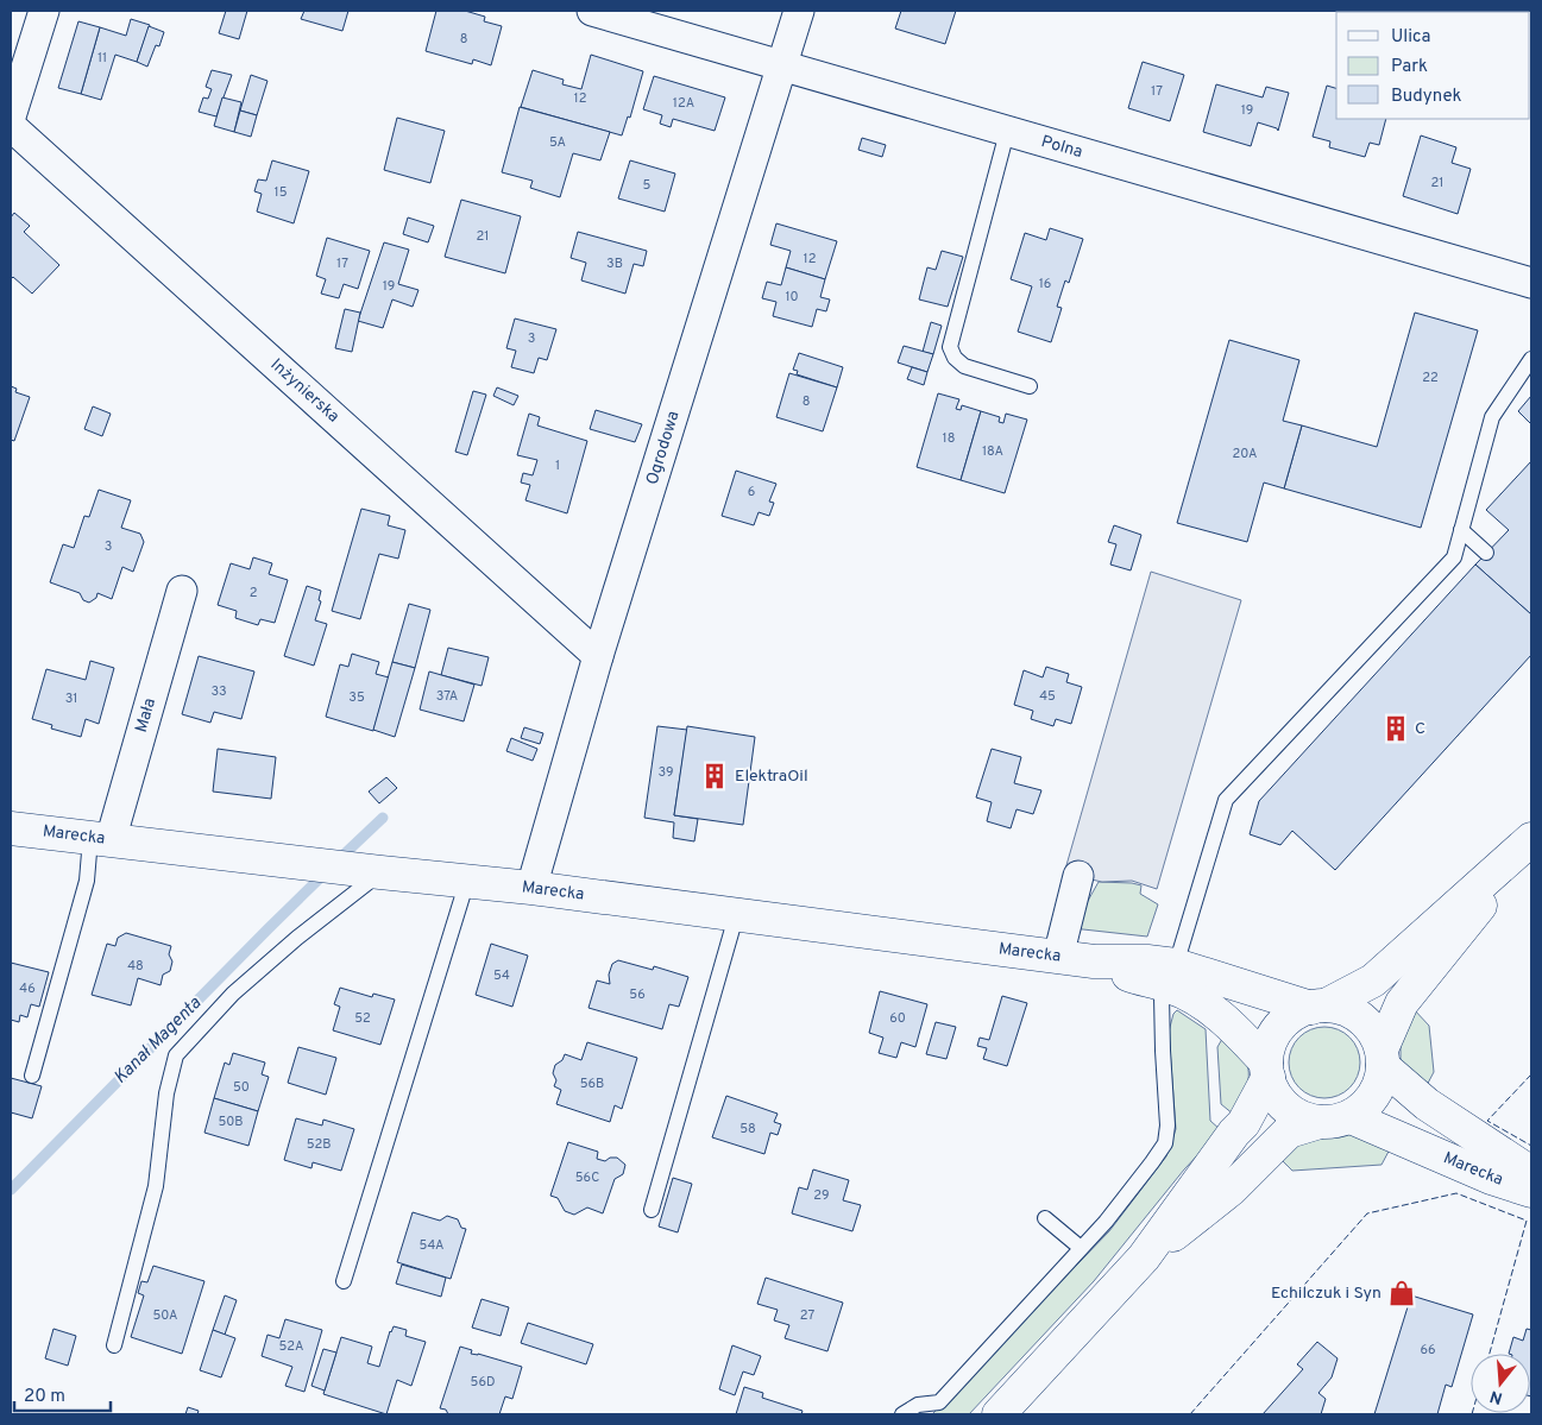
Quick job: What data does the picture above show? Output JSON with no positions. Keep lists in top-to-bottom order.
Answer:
{
  "streets": {
    "street": [
      "Polna",
      "Inżynierska",
      "Ogrodowa",
      "Mała",
      "Marecka"
    ]
  },
  "crossings": [
    ["Polna", "Ogrodowa"],
    ["Inżynierska", "Ogrodowa"],
    ["Ogrodowa", "Marecka"],
    ["Mała", "Marecka"]
  ],
  "water": ["Kanał Magenta"],
  "places": {
    "building": ["C", "ElektraOil"],
    "shop": ["Echilczuk i Syn"]
  },
  "house_numbers": [
    "8",
    "11",
    "17",
    "12",
    "12A",
    "19",
    "5A",
    "21",
    "5",
    "15",
    "21",
    "12",
    "17",
    "3B",
    "16",
    "19",
    "10",
    "3",
    "22",
    "8",
    "18",
    "18A",
    "20A",
    "1",
    "6",
    "3",
    "2",
    "33",
    "37A",
    "45",
    "35",
    "31",
    "39",
    "48",
    "54",
    "46",
    "56",
    "52",
    "60",
    "56B",
    "50",
    "50B",
    "58",
    "52B",
    "56C",
    "29",
    "54A",
    "50A",
    "27",
    "52A",
    "66",
    "56D"
  ],
  "legend": ["Ulica", "Park", "Budynek"],
  "scale_bar": "20 m",
  "north": "bottom"
}
